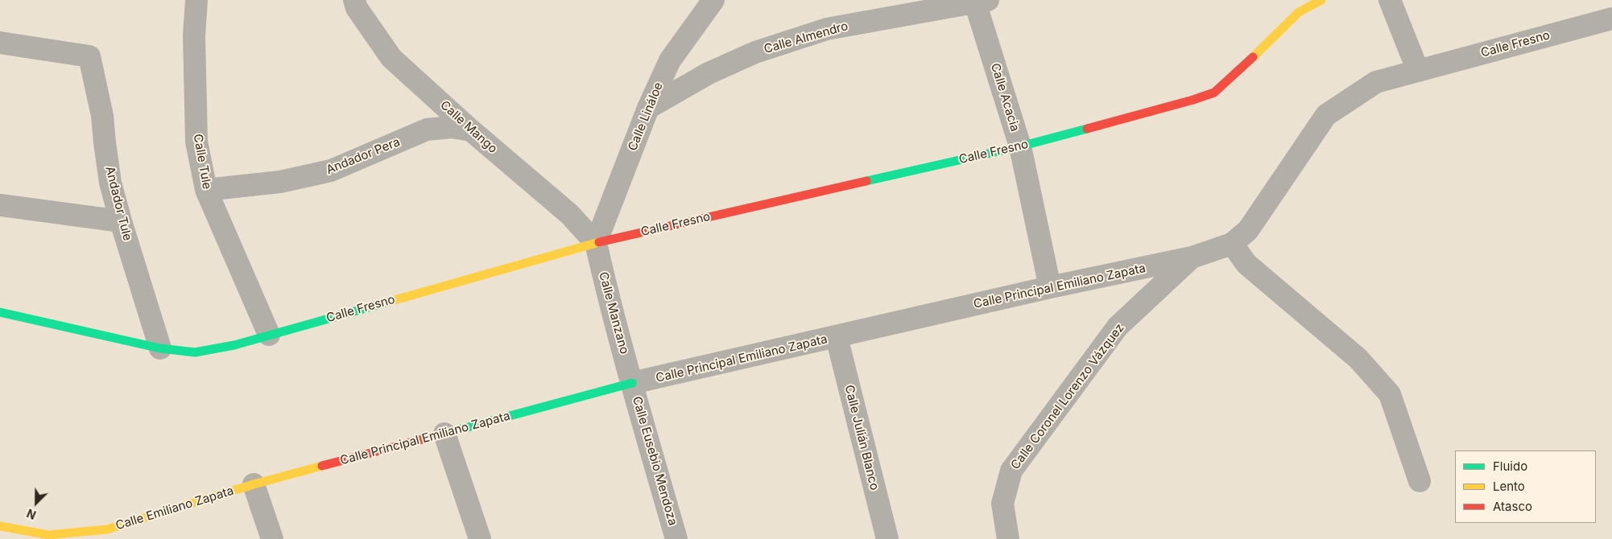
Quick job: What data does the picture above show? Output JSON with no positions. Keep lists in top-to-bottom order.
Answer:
{
  "streets": {
    "street": [
      "Calle Almendro",
      "Calle Fresno",
      "Calle Acacia",
      "Calle Lináloe",
      "Calle Mango",
      "Andador Pera",
      "Calle Tule",
      "Andador Tule",
      "Calle Principal Emiliano Zapata",
      "Calle Manzano",
      "Calle Coronel Lorenzo Vázquez",
      "Calle Julián Blanco",
      "Calle Eusebio Mendoza",
      "Calle Emiliano Zapata"
    ]
  },
  "crossings": [
    ["Calle Almendro", "Calle Acacia"],
    ["Calle Almendro", "Calle Lináloe"],
    ["Calle Fresno", "Calle Acacia"],
    ["Calle Fresno", "Calle Lináloe"],
    ["Calle Fresno", "Calle Mango"],
    ["Calle Fresno", "Calle Tule"],
    ["Calle Fresno", "Andador Tule"],
    ["Calle Fresno", "Calle Principal Emiliano Zapata"],
    ["Calle Fresno", "Calle Manzano"],
    ["Calle Acacia", "Calle Principal Emiliano Zapata"],
    ["Calle Lináloe", "Calle Mango"],
    ["Calle Lináloe", "Calle Manzano"],
    ["Calle Mango", "Andador Pera"],
    ["Calle Mango", "Calle Manzano"],
    ["Andador Pera", "Calle Tule"],
    ["Calle Principal Emiliano Zapata", "Calle Manzano"],
    ["Calle Principal Emiliano Zapata", "Calle Coronel Lorenzo Vázquez"],
    ["Calle Principal Emiliano Zapata", "Calle Julián Blanco"],
    ["Calle Principal Emiliano Zapata", "Calle Eusebio Mendoza"],
    ["Calle Principal Emiliano Zapata", "Calle Emiliano Zapata"],
    ["Calle Manzano", "Calle Eusebio Mendoza"]
  ],
  "legend": ["Fluido", "Lento", "Atasco"],
  "north": "bottom left"
}
